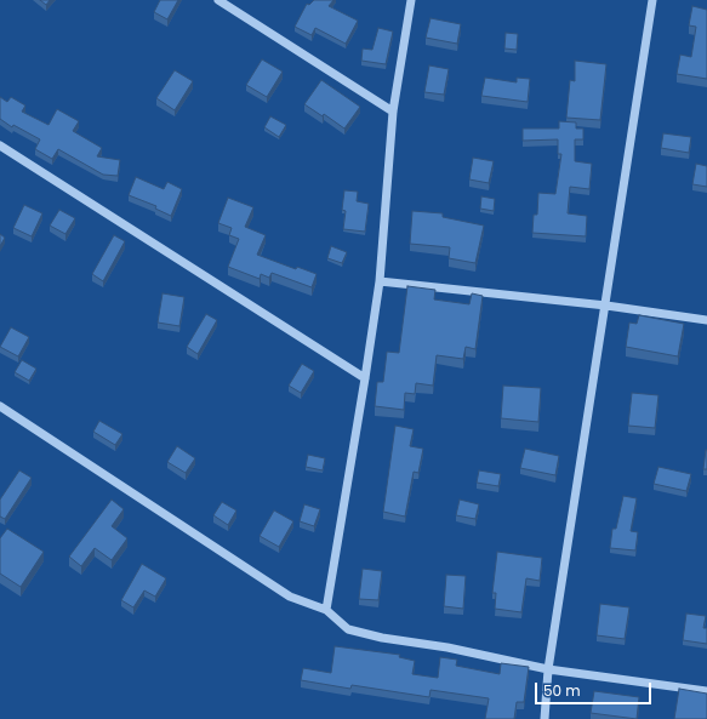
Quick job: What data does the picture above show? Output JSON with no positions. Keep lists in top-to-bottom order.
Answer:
{
  "scale_bar": "50 m"
}
